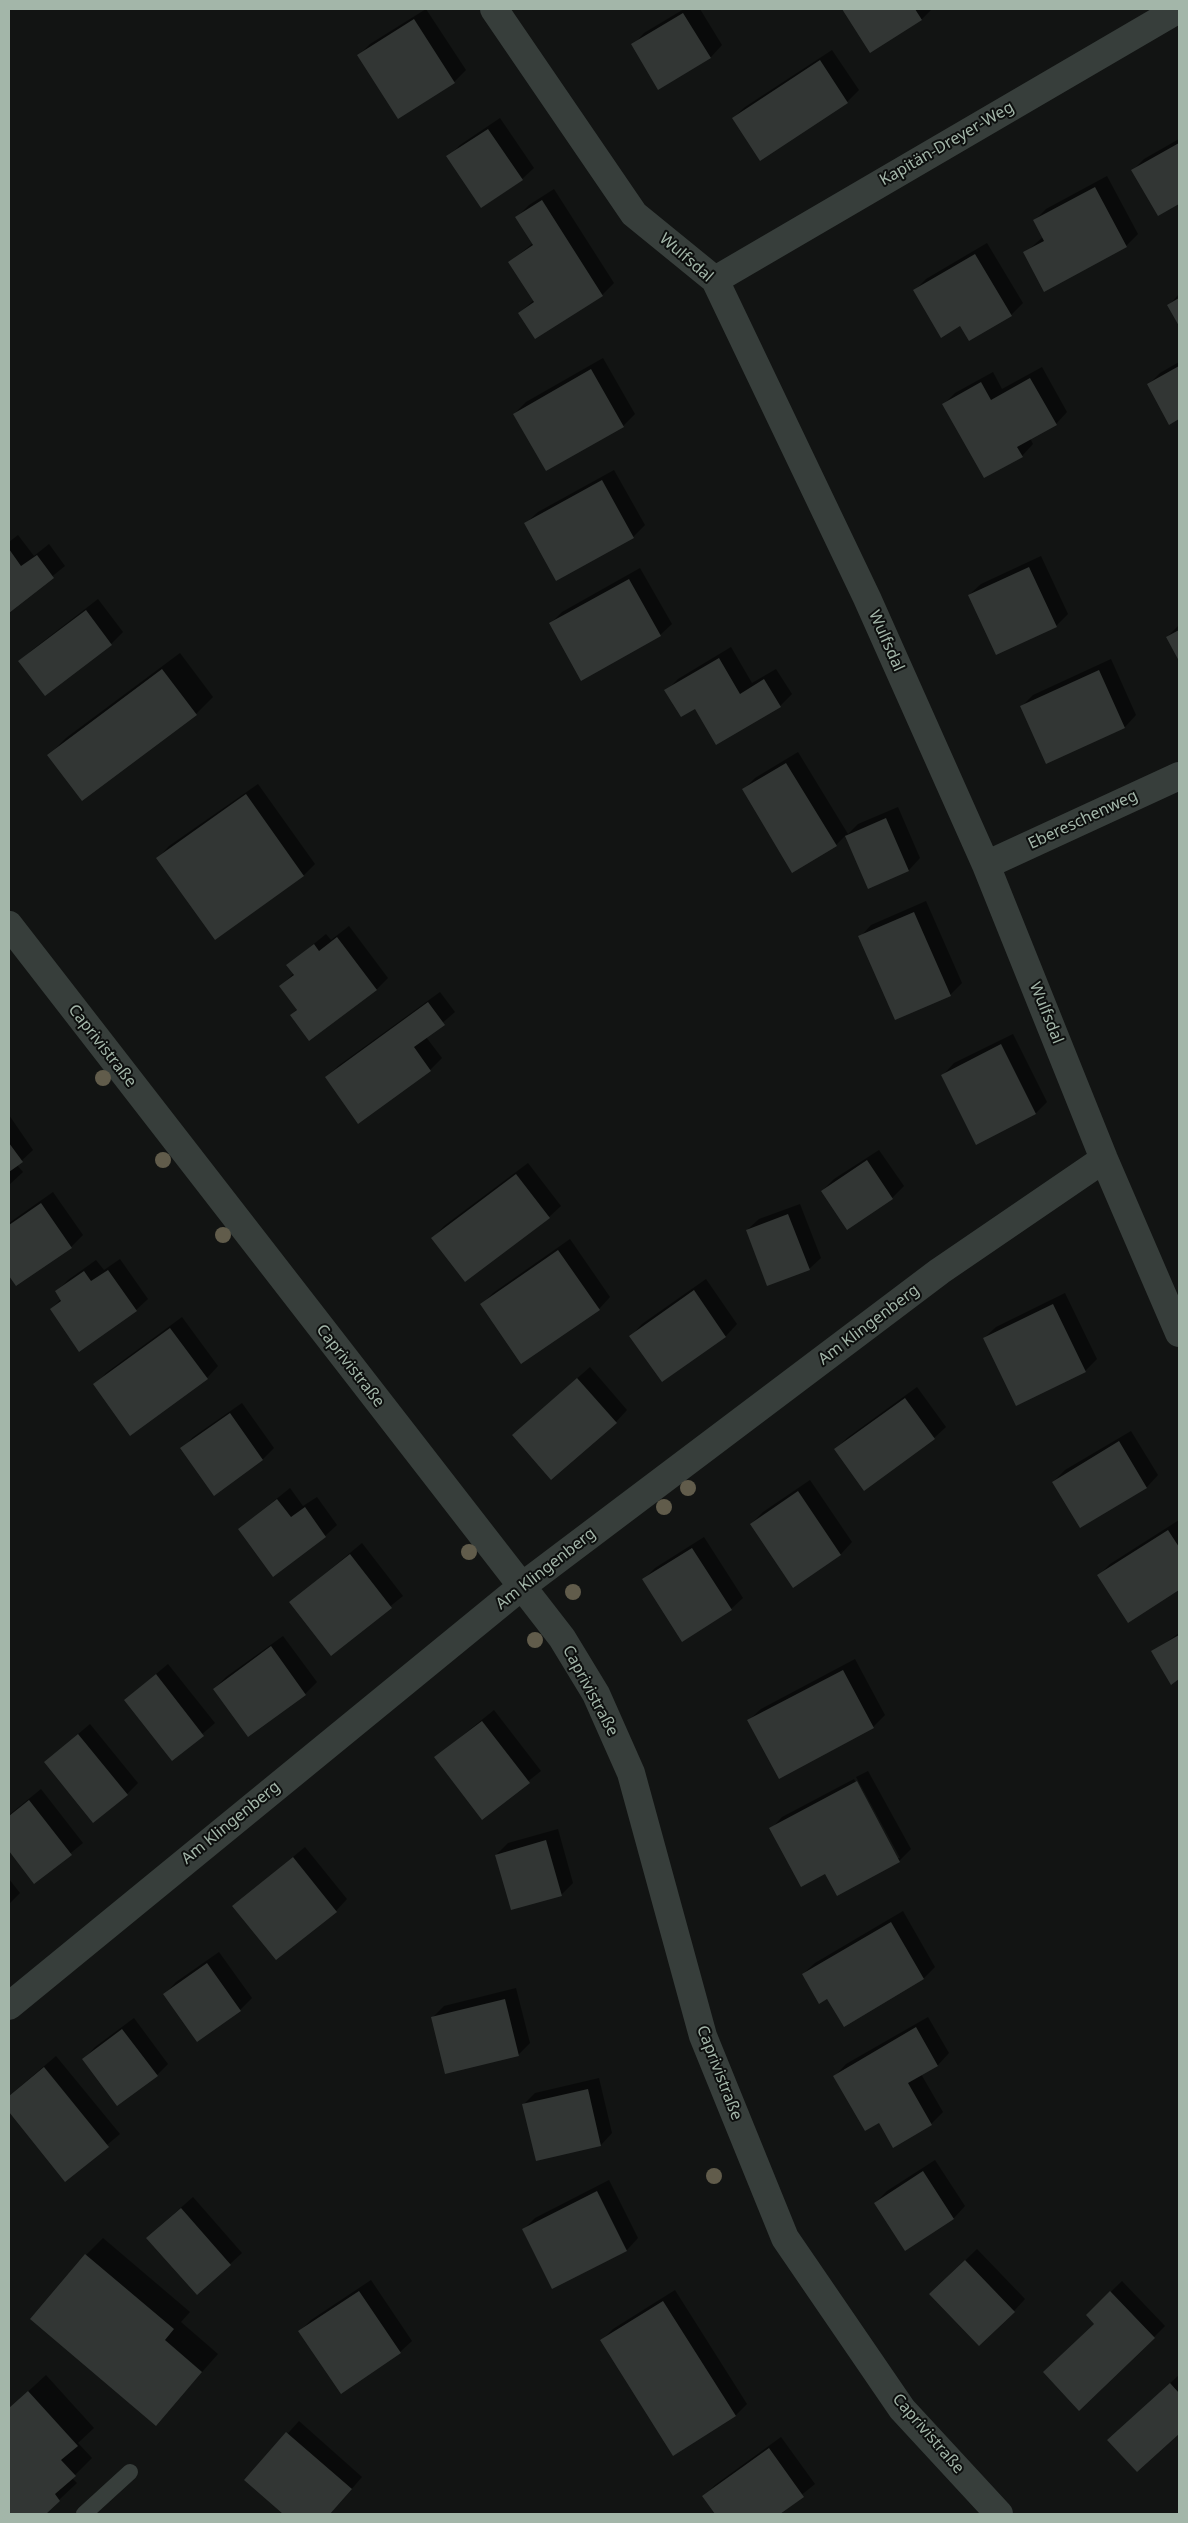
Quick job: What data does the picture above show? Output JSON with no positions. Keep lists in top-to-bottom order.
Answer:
{
  "streets": {
    "street": [
      "Kapitän-Dreyer-Weg",
      "Wulfsdal",
      "Ebereschenweg",
      "Caprivistraße",
      "Am Klingenberg"
    ]
  },
  "crossings": [
    ["Kapitän-Dreyer-Weg", "Wulfsdal"],
    ["Wulfsdal", "Ebereschenweg"],
    ["Wulfsdal", "Am Klingenberg"],
    ["Caprivistraße", "Am Klingenberg"]
  ]
}
